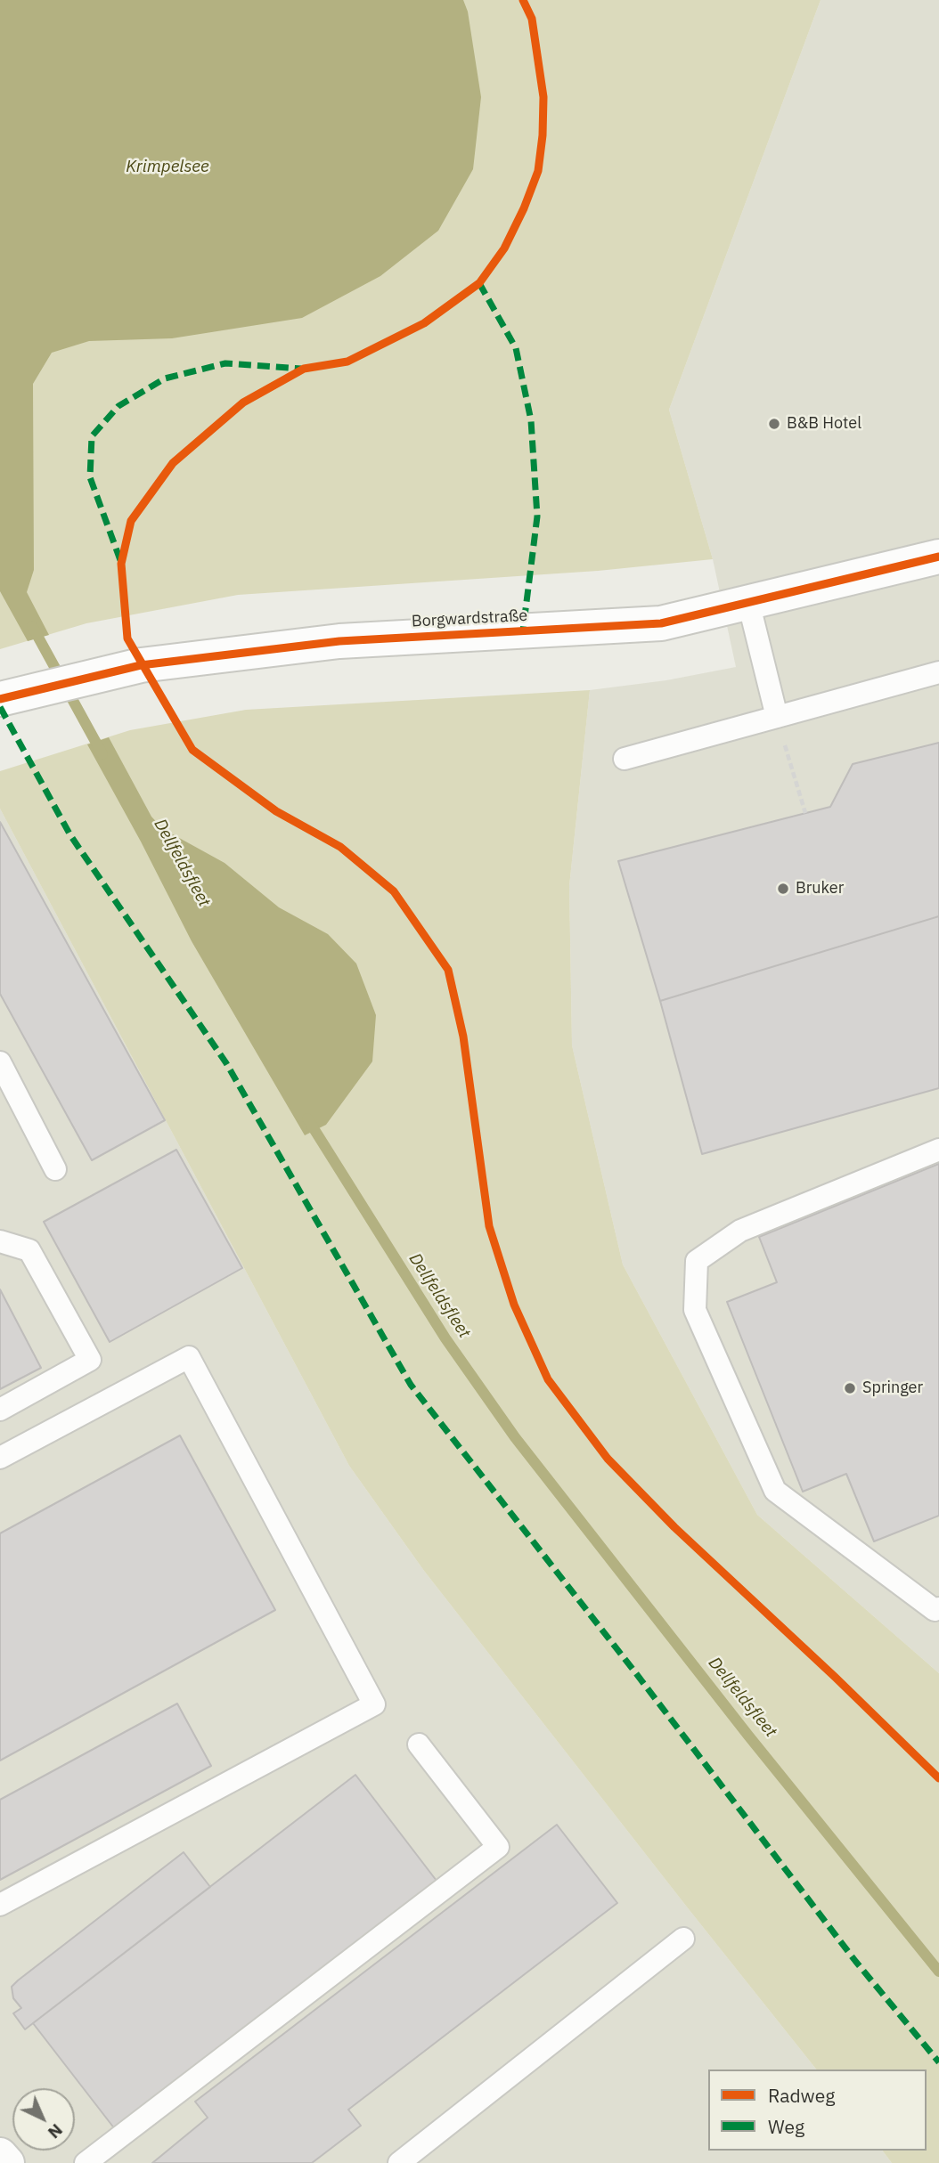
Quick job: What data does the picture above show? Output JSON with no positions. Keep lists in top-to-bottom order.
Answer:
{
  "streets": {
    "street": ["Borgwardstraße"]
  },
  "water": ["Krimpelsee", "Dellfeldsfleet"],
  "places": ["B&B Hotel", "Bruker", "Springer"],
  "legend": ["Radweg", "Weg"],
  "north": "bottom right"
}
